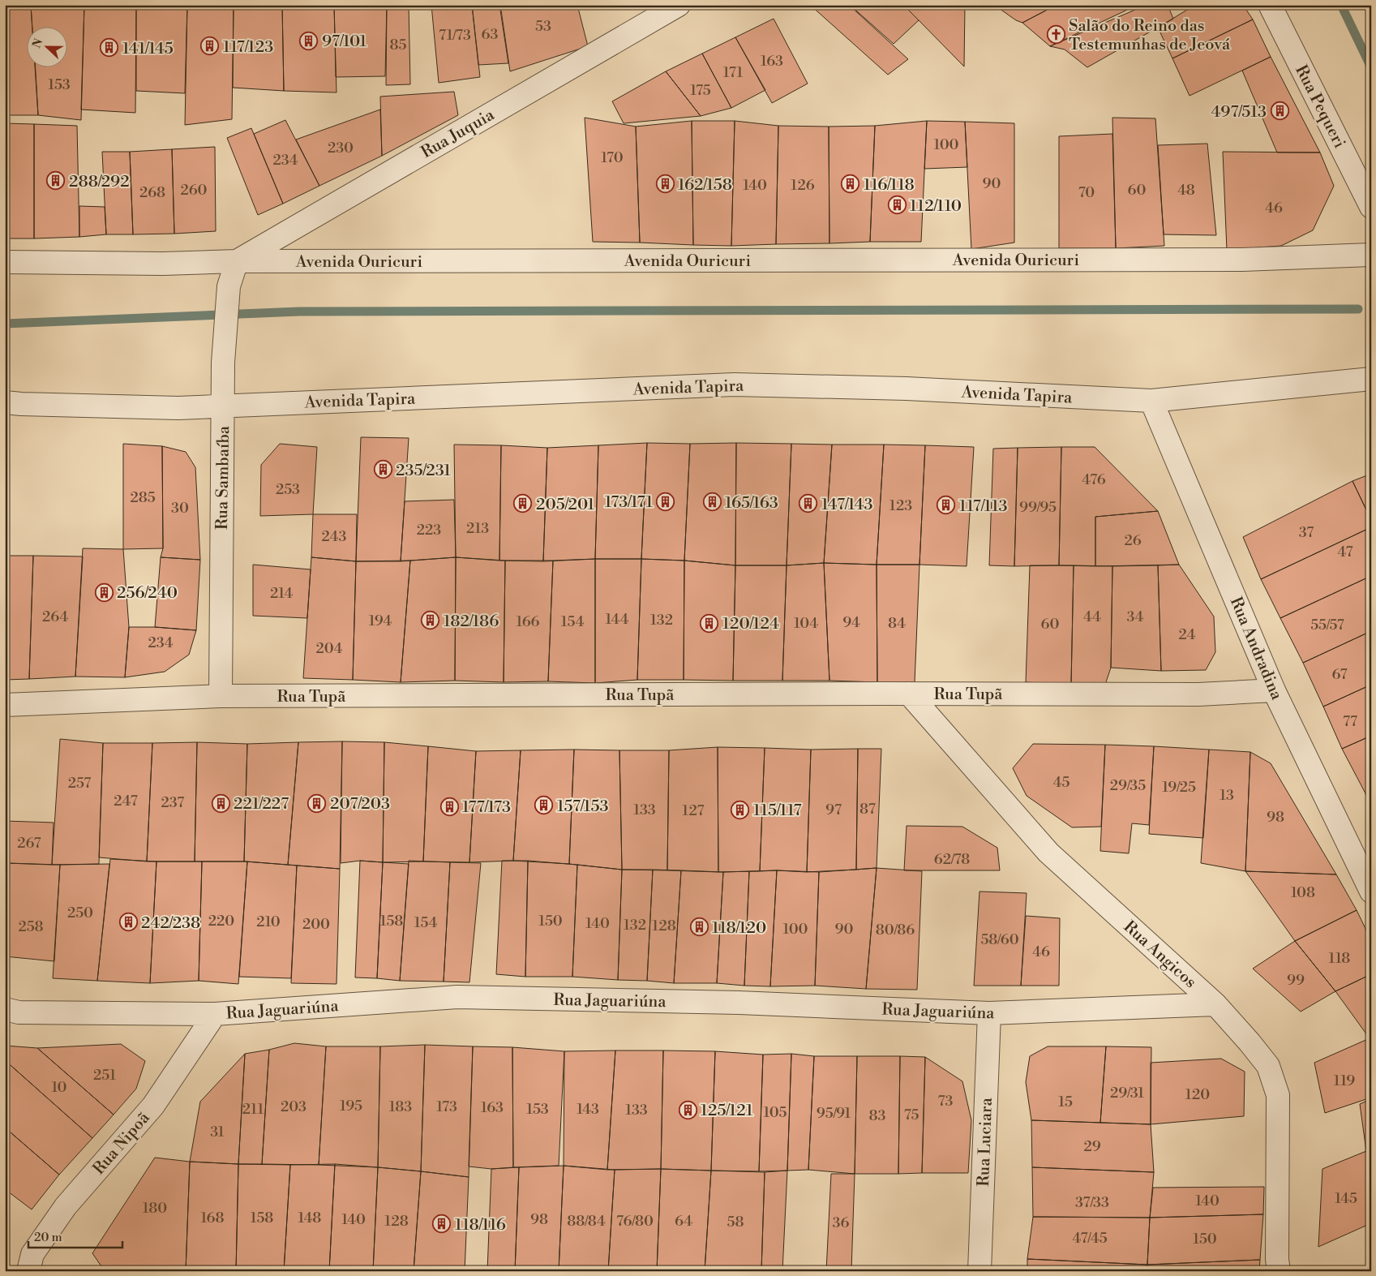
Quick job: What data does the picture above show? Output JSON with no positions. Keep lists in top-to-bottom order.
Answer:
{
  "streets": {
    "street": [
      "Rua Pequeri",
      "Rua Juquia",
      "Avenida Ouricuri",
      "Avenida Tapira",
      "Rua Sambaíba",
      "Rua Andradina",
      "Rua Tupã",
      "Rua Angicos",
      "Rua Jaguariúna",
      "Rua Luciara",
      "Rua Nipoã"
    ]
  },
  "crossings": [
    ["Rua Juquia", "Avenida Ouricuri"],
    ["Rua Juquia", "Rua Sambaíba"],
    ["Avenida Ouricuri", "Rua Sambaíba"],
    ["Avenida Tapira", "Rua Sambaíba"],
    ["Avenida Tapira", "Rua Andradina"],
    ["Rua Sambaíba", "Rua Tupã"],
    ["Rua Andradina", "Rua Tupã"],
    ["Rua Tupã", "Rua Angicos"],
    ["Rua Angicos", "Rua Jaguariúna"],
    ["Rua Jaguariúna", "Rua Luciara"],
    ["Rua Jaguariúna", "Rua Nipoã"]
  ],
  "places": {
    "church": ["Salão do Reino das Testemunhas de Jeová"],
    "building": [
      "97/101",
      "117/123",
      "141/145",
      "497/513",
      "288/292",
      "162/158",
      "116/118",
      "112/110",
      "235/231",
      "173/171",
      "165/163",
      "205/201",
      "147/143",
      "117/113",
      "256/240",
      "182/186",
      "120/124",
      "221/227",
      "207/203",
      "157/153",
      "177/173",
      "115/117",
      "242/238",
      "118/120",
      "125/121",
      "118/116"
    ]
  },
  "house_numbers": [
    "53",
    "63",
    "71/73",
    "85",
    "163",
    "171",
    "153",
    "175",
    "100",
    "230",
    "170",
    "234",
    "90",
    "140",
    "126",
    "260",
    "60",
    "48",
    "268",
    "70",
    "46",
    "476",
    "253",
    "285",
    "123",
    "99/95",
    "30",
    "213",
    "223",
    "37",
    "243",
    "26",
    "47",
    "214",
    "264",
    "44",
    "34",
    "144",
    "132",
    "194",
    "166",
    "154",
    "94",
    "104",
    "84",
    "60",
    "55/57",
    "24",
    "234",
    "204",
    "67",
    "77",
    "45",
    "257",
    "29/35",
    "19/25",
    "13",
    "247",
    "237",
    "87",
    "133",
    "97",
    "127",
    "98",
    "267",
    "62/78",
    "108",
    "250",
    "220",
    "158",
    "150",
    "210",
    "154",
    "140",
    "200",
    "132",
    "128",
    "258",
    "100",
    "90",
    "80/86",
    "58/60",
    "46",
    "118",
    "99",
    "251",
    "119",
    "10",
    "29/31",
    "120",
    "73",
    "15",
    "195",
    "203",
    "183",
    "173",
    "163",
    "211",
    "153",
    "143",
    "133",
    "105",
    "95/91",
    "75",
    "83",
    "31",
    "29",
    "145",
    "140",
    "37/33",
    "180",
    "168",
    "158",
    "148",
    "140",
    "98",
    "128",
    "88/84",
    "76/80",
    "64",
    "58",
    "36",
    "47/45",
    "150"
  ],
  "scale_bar": "20 m",
  "north": "left"
}
